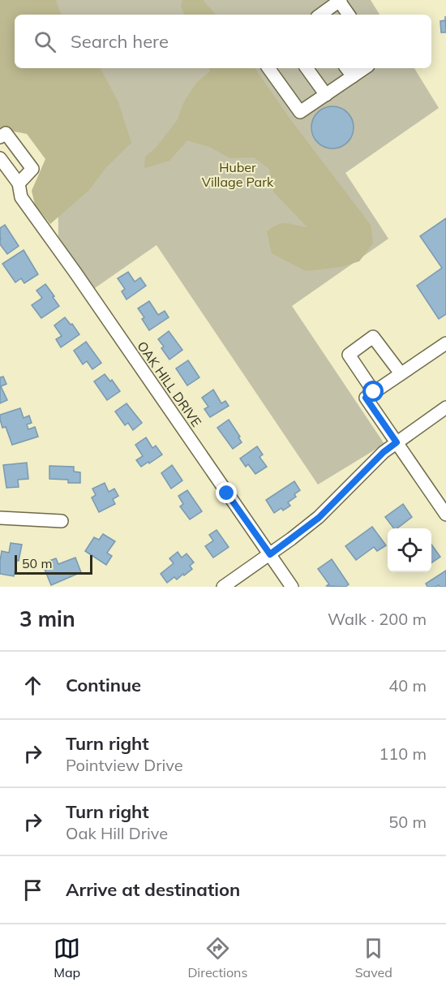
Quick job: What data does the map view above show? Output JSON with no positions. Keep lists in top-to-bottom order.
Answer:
{
  "streets": {
    "street": ["OAK HILL DRIVE"]
  },
  "parks": ["Huber Village Park"],
  "scale_bar": "50 m",
  "page": {
    "search": "Search here",
    "scale": "50 m",
    "heading": ["3 min", "Walk · 200 m"],
    "list": [
      ["Continue", "40 m"],
      ["Turn right", "Pointview Drive", "110 m"],
      ["Turn right", "Oak Hill Drive", "50 m"],
      "Arrive at destination"
    ],
    "nav": ["Map", "Directions", "Saved"]
  }
}
